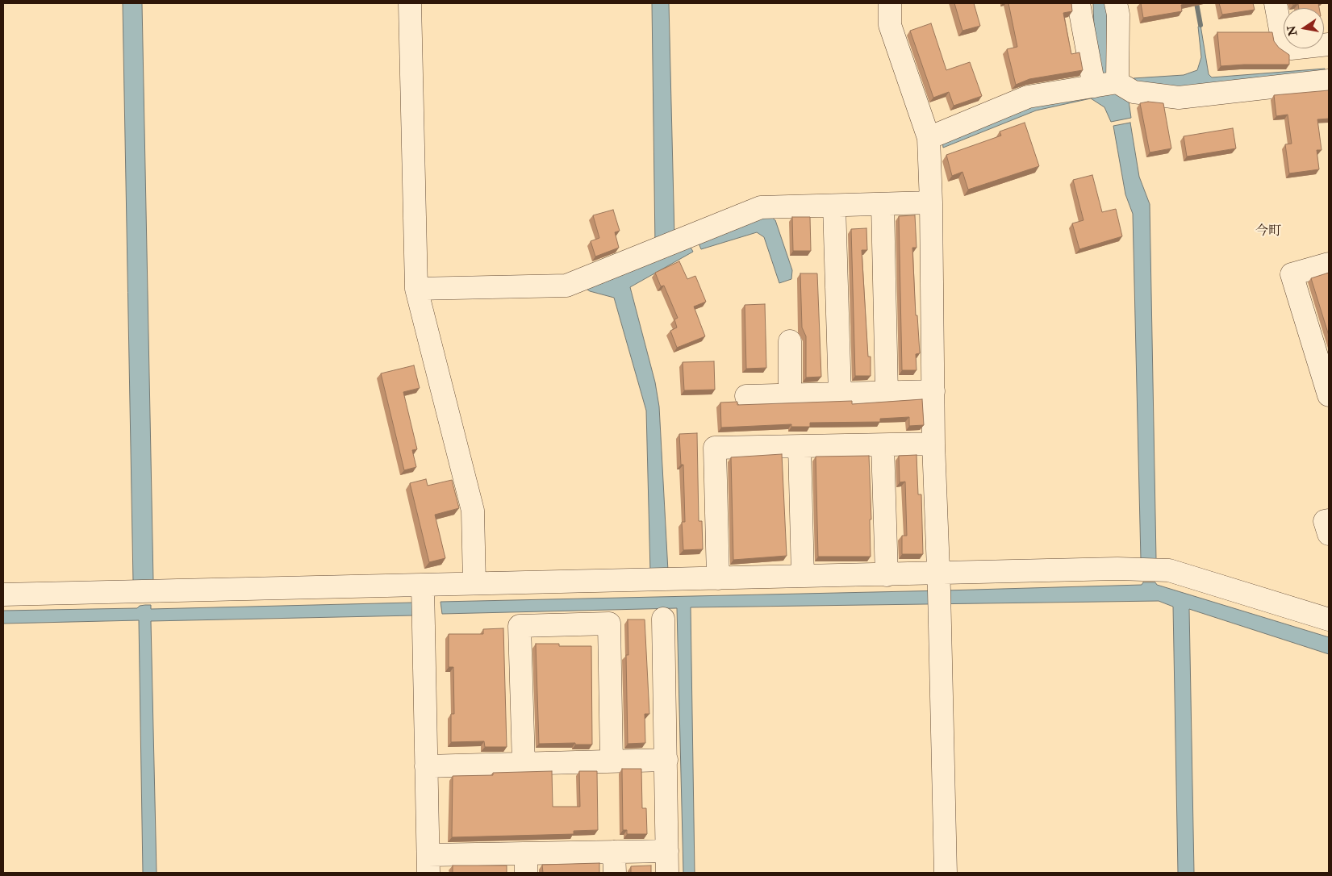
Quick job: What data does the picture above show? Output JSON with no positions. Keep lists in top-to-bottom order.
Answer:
{
  "districts": ["今町"],
  "north": "left"
}
